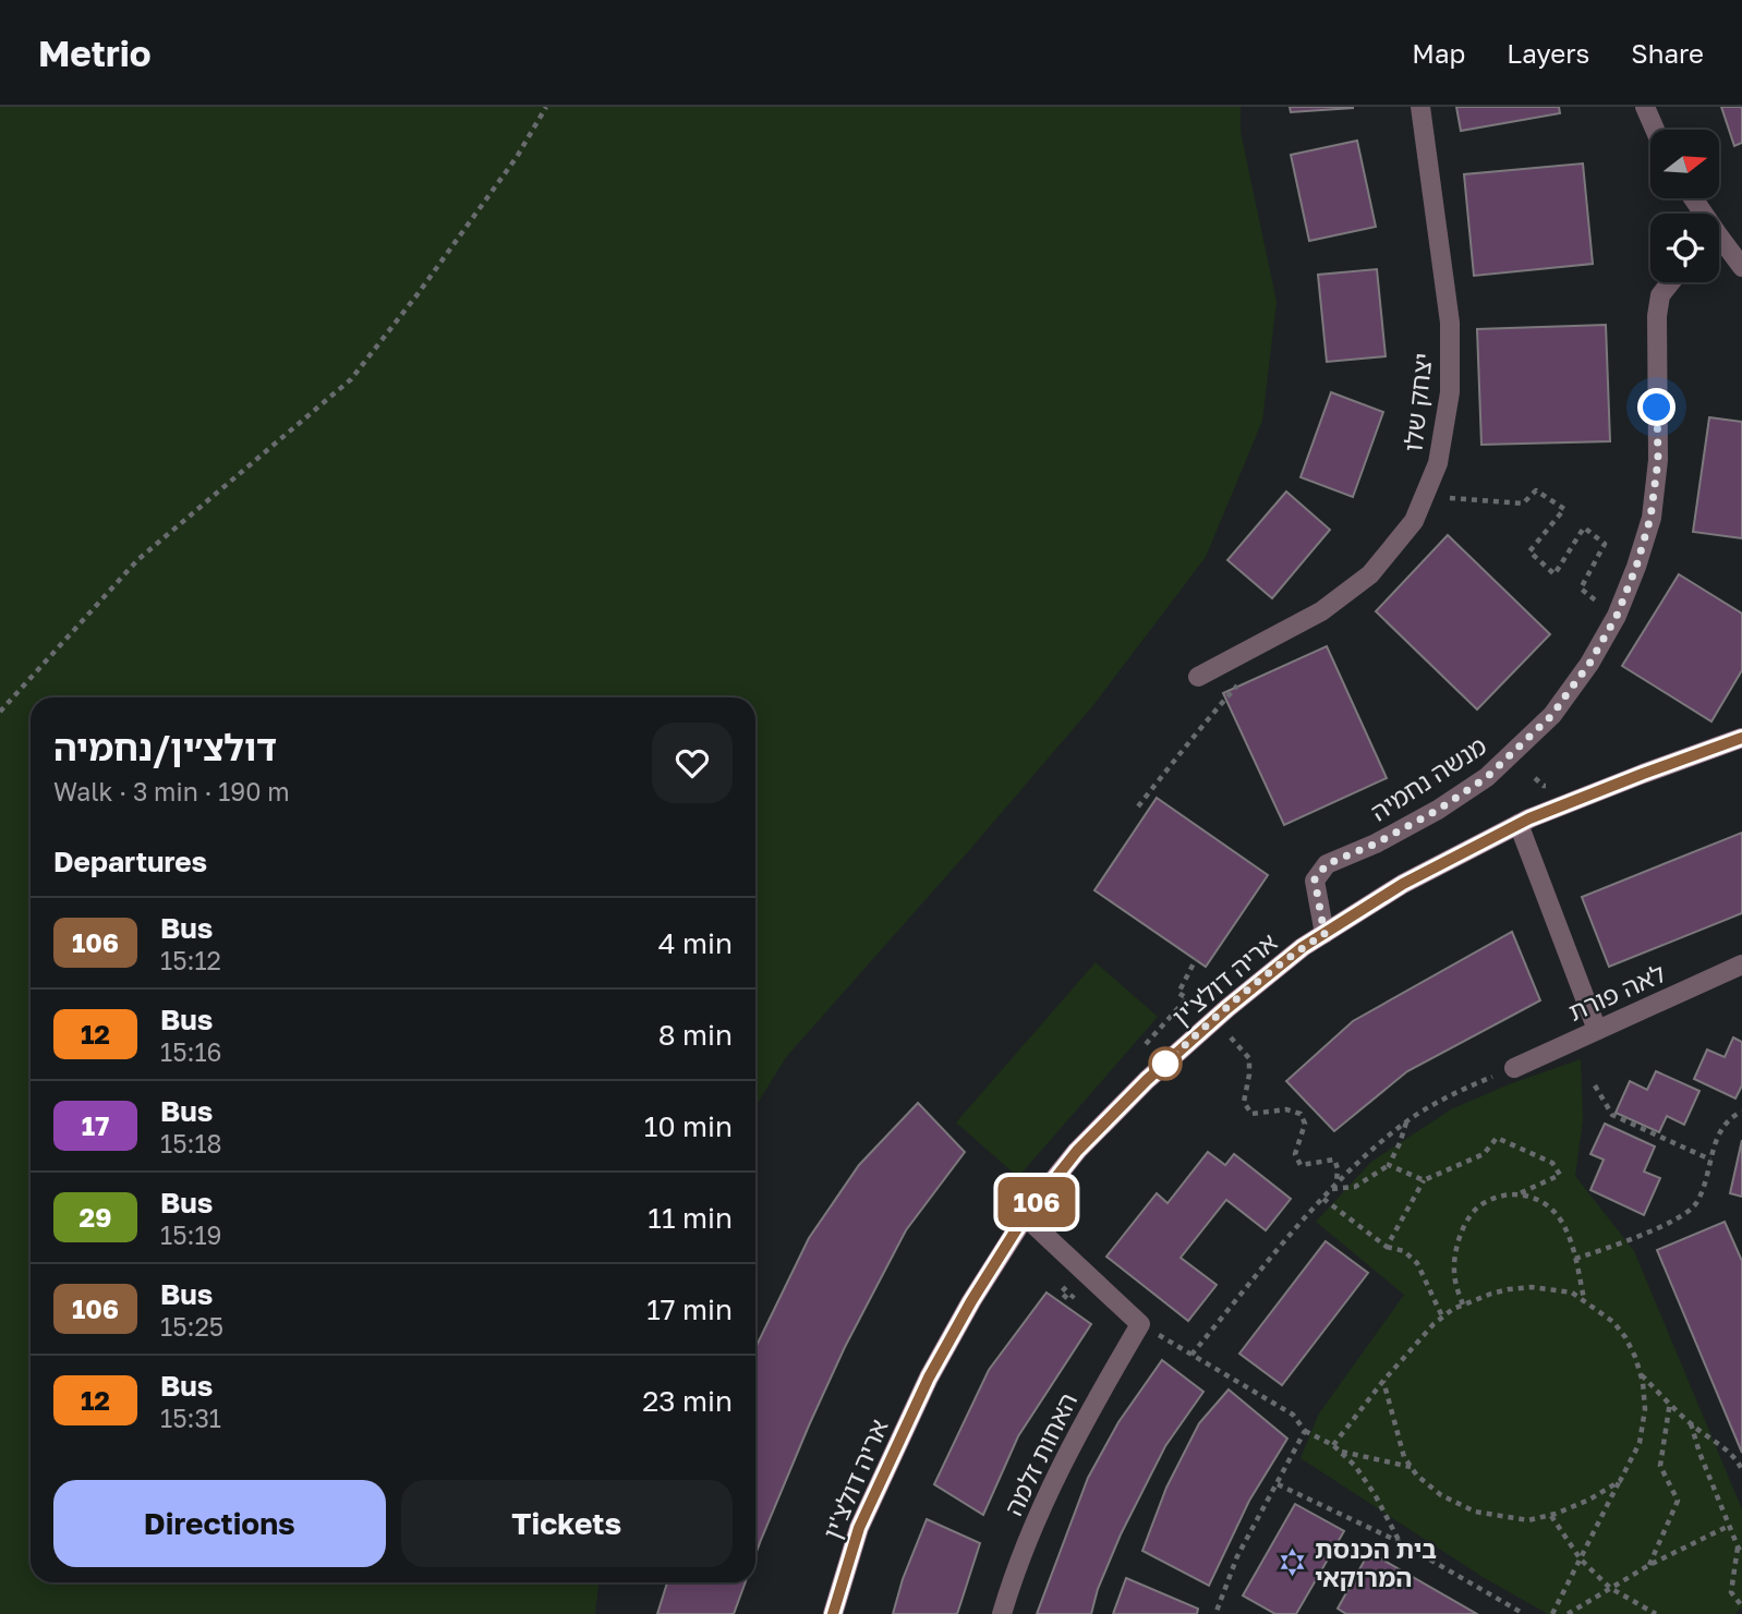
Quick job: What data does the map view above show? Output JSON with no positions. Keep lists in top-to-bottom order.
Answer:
{
  "streets": {
    "street": [
      "יצחק שלו",
      "מנשה נחמיה",
      "אריה דולצ'ין",
      "לאה פורת",
      "האחות זלמה"
    ]
  },
  "crossings": [
    ["מנשה נחמיה", "אריה דולצ'ין"]
  ],
  "places": {
    "synagogue": ["בית הכנסת המרוקאי"]
  },
  "lines": ["bus line 106"],
  "north": "right",
  "page": {
    "header": "Metrio",
    "nav": ["Map", "Layers", "Share"],
    "on_map": "106",
    "heading": [
      ["דולצ׳ין/נחמיה", "Walk · 3 min · 190 m"],
      "Departures"
    ],
    "list": [
      {
        "mark": "106",
        "name": "Bus",
        "note": "15:12",
        "value": "4 min"
      },
      {
        "mark": "12",
        "name": "Bus",
        "note": "15:16",
        "value": "8 min"
      },
      {
        "mark": "17",
        "name": "Bus",
        "note": "15:18",
        "value": "10 min"
      },
      {
        "mark": "29",
        "name": "Bus",
        "note": "15:19",
        "value": "11 min"
      },
      {
        "mark": "106",
        "name": "Bus",
        "note": "15:25",
        "value": "17 min"
      },
      {
        "mark": "12",
        "name": "Bus",
        "note": "15:31",
        "value": "23 min"
      }
    ],
    "buttons": ["Directions", "Tickets"]
  }
}
